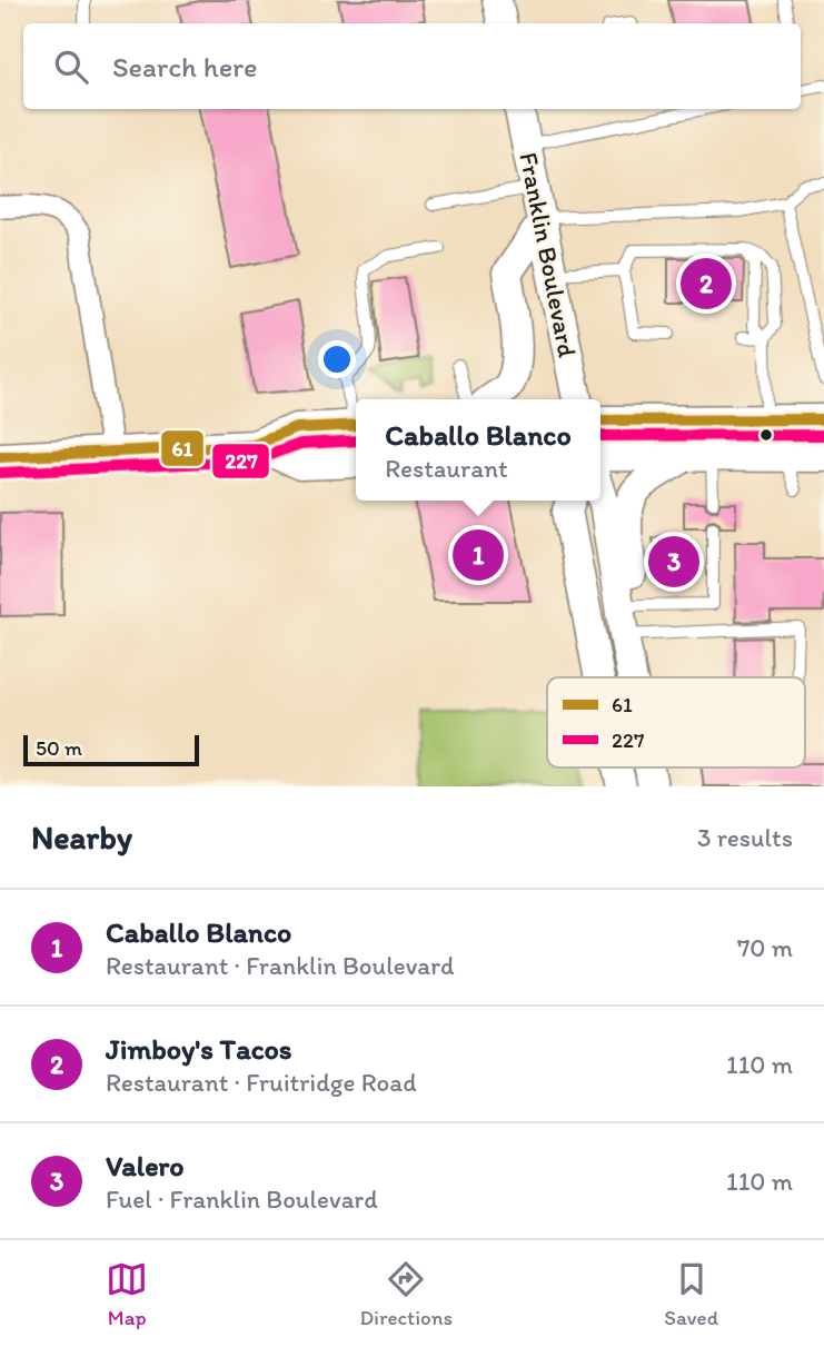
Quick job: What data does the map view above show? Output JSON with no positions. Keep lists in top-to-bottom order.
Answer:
{
  "streets": {
    "main road": ["Franklin Boulevard"]
  },
  "lines": ["transit line 61", "transit line 227"],
  "legend": ["61", "227"],
  "scale_bar": "50 m",
  "page": {
    "search": "Search here",
    "pins": ["2", "1", "3"],
    "popup": ["Caballo Blanco", "Restaurant"],
    "scale": "50 m",
    "heading": ["Nearby", "3 results"],
    "list": [
      {
        "mark": "1",
        "name": "Caballo Blanco",
        "note": "Restaurant · Franklin Boulevard",
        "value": "70 m"
      },
      {
        "mark": "2",
        "name": "Jimboy's Tacos",
        "note": "Restaurant · Fruitridge Road",
        "value": "110 m"
      },
      {
        "mark": "3",
        "name": "Valero",
        "note": "Fuel · Franklin Boulevard",
        "value": "110 m"
      }
    ],
    "nav": ["Map", "Directions", "Saved"]
  }
}
